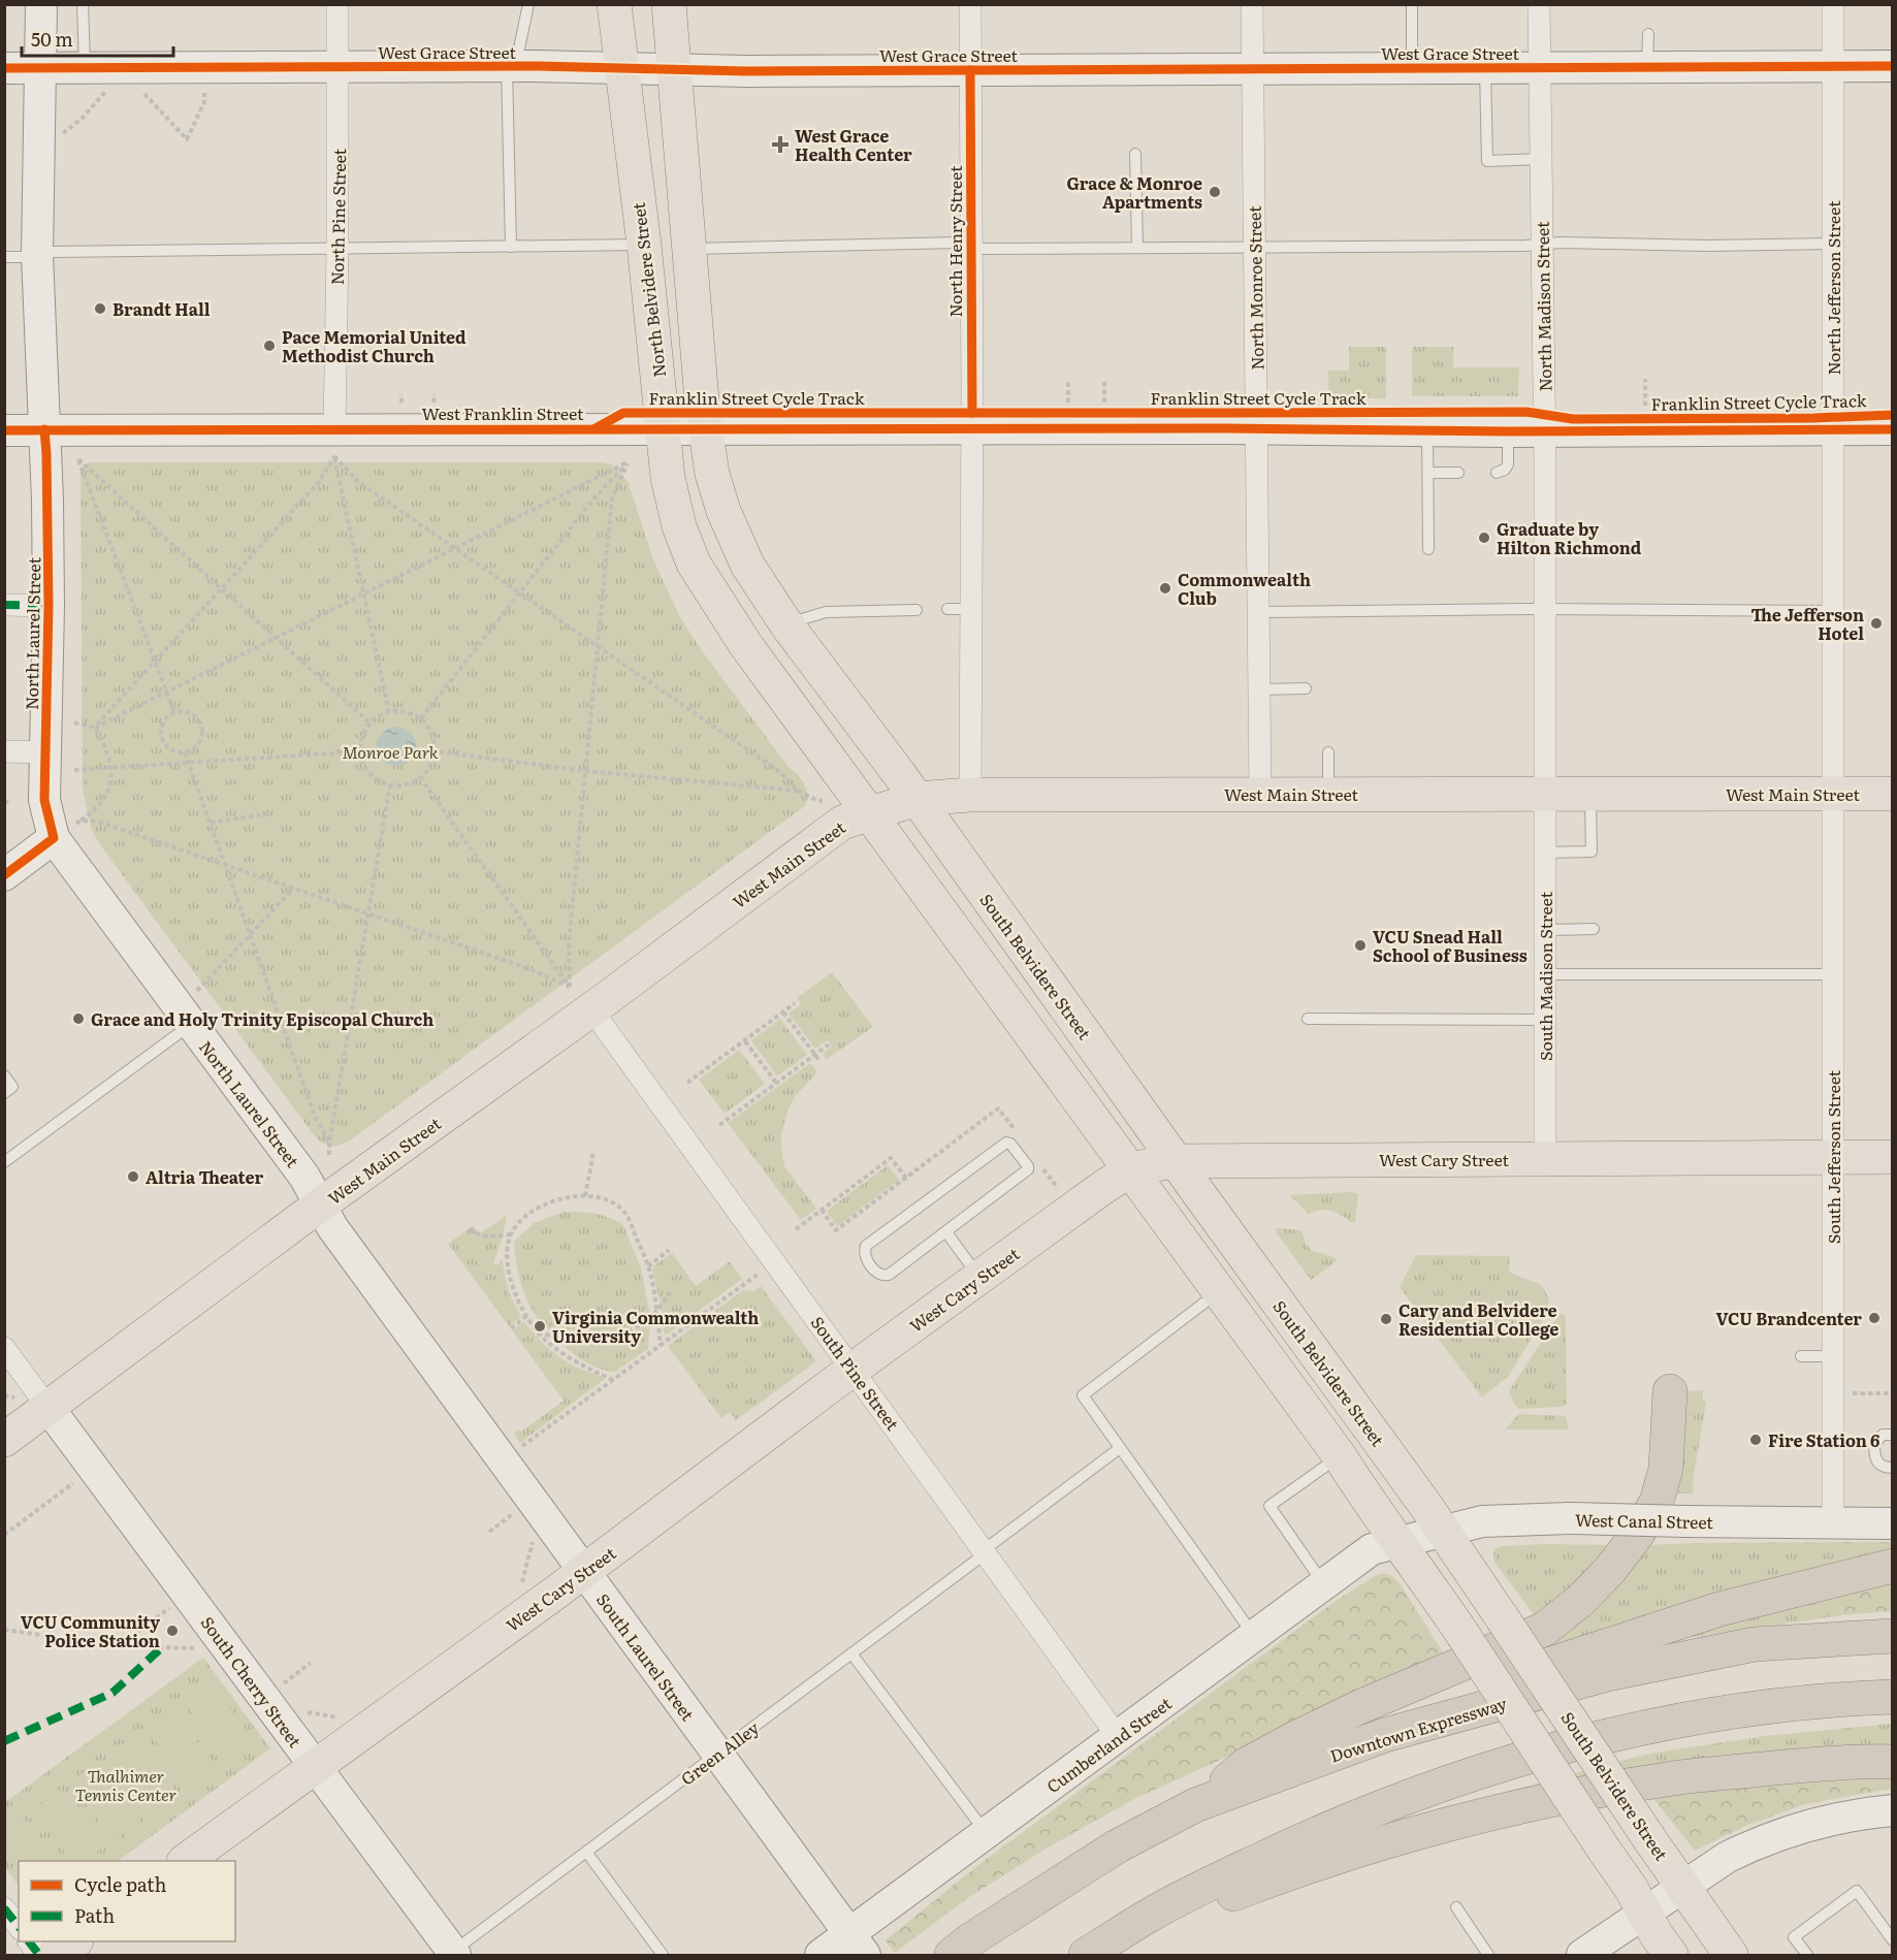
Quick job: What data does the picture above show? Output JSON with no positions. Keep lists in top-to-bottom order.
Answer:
{
  "streets": {
    "highway": ["Downtown Expressway"],
    "main road": [
      "North Belvidere Street",
      "West Main Street",
      "South Belvidere Street",
      "West Cary Street"
    ],
    "street": [
      "West Grace Street",
      "North Pine Street",
      "North Henry Street",
      "North Monroe Street",
      "North Jefferson Street",
      "North Madison Street",
      "West Franklin Street",
      "North Laurel Street",
      "South Madison Street",
      "South Jefferson Street",
      "South Pine Street",
      "West Canal Street",
      "South Laurel Street",
      "South Cherry Street",
      "Cumberland Street"
    ],
    "lane": ["Green Alley"],
    "cycle path": ["Franklin Street Cycle Track"]
  },
  "crossings": [
    ["West Grace Street", "North Pine Street"],
    ["West Grace Street", "North Henry Street"],
    ["West Grace Street", "North Monroe Street"],
    ["West Grace Street", "North Jefferson Street"],
    ["West Grace Street", "North Belvidere Street"],
    ["West Grace Street", "North Madison Street"],
    ["West Grace Street", "North Laurel Street"],
    ["North Pine Street", "West Franklin Street"],
    ["North Henry Street", "West Franklin Street"],
    ["North Henry Street", "West Main Street"],
    ["North Monroe Street", "West Franklin Street"],
    ["North Monroe Street", "West Main Street"],
    ["North Jefferson Street", "West Franklin Street"],
    ["North Jefferson Street", "West Main Street"],
    ["North Jefferson Street", "South Jefferson Street"],
    ["North Belvidere Street", "West Franklin Street"],
    ["North Belvidere Street", "West Main Street"],
    ["North Madison Street", "West Franklin Street"],
    ["North Madison Street", "West Main Street"],
    ["North Madison Street", "South Madison Street"],
    ["West Franklin Street", "North Laurel Street"],
    ["North Laurel Street", "West Main Street"],
    ["North Laurel Street", "South Laurel Street"],
    ["West Main Street", "South Belvidere Street"],
    ["West Main Street", "South Madison Street"],
    ["West Main Street", "South Jefferson Street"],
    ["West Main Street", "South Pine Street"],
    ["West Main Street", "South Laurel Street"],
    ["West Main Street", "South Cherry Street"],
    ["South Belvidere Street", "West Cary Street"],
    ["South Belvidere Street", "West Canal Street"],
    ["South Madison Street", "West Cary Street"],
    ["South Jefferson Street", "West Cary Street"],
    ["South Jefferson Street", "West Canal Street"],
    ["West Cary Street", "South Pine Street"],
    ["West Cary Street", "South Laurel Street"],
    ["West Cary Street", "South Cherry Street"],
    ["South Pine Street", "Cumberland Street"],
    ["South Pine Street", "Green Alley"],
    ["West Canal Street", "Cumberland Street"],
    ["South Laurel Street", "Cumberland Street"],
    ["South Laurel Street", "Green Alley"],
    ["South Cherry Street", "Green Alley"]
  ],
  "parks": ["Monroe Park", "Thalhimer Tennis Center"],
  "places": {
    "health": ["West Grace Health Center"],
    "other": [
      "Grace & Monroe Apartments",
      "Brandt Hall",
      "Pace Memorial United Methodist Church",
      "Graduate by Hilton Richmond",
      "Commonwealth Club",
      "The Jefferson Hotel",
      "VCU Snead Hall School of Business",
      "Grace and Holy Trinity Episcopal Church",
      "Altria Theater",
      "VCU Brandcenter",
      "Cary and Belvidere Residential College",
      "Virginia Commonwealth University",
      "Fire Station 6",
      "VCU Community Police Station"
    ]
  },
  "legend": ["Cycle path", "Path"],
  "scale_bar": "50 m"
}
